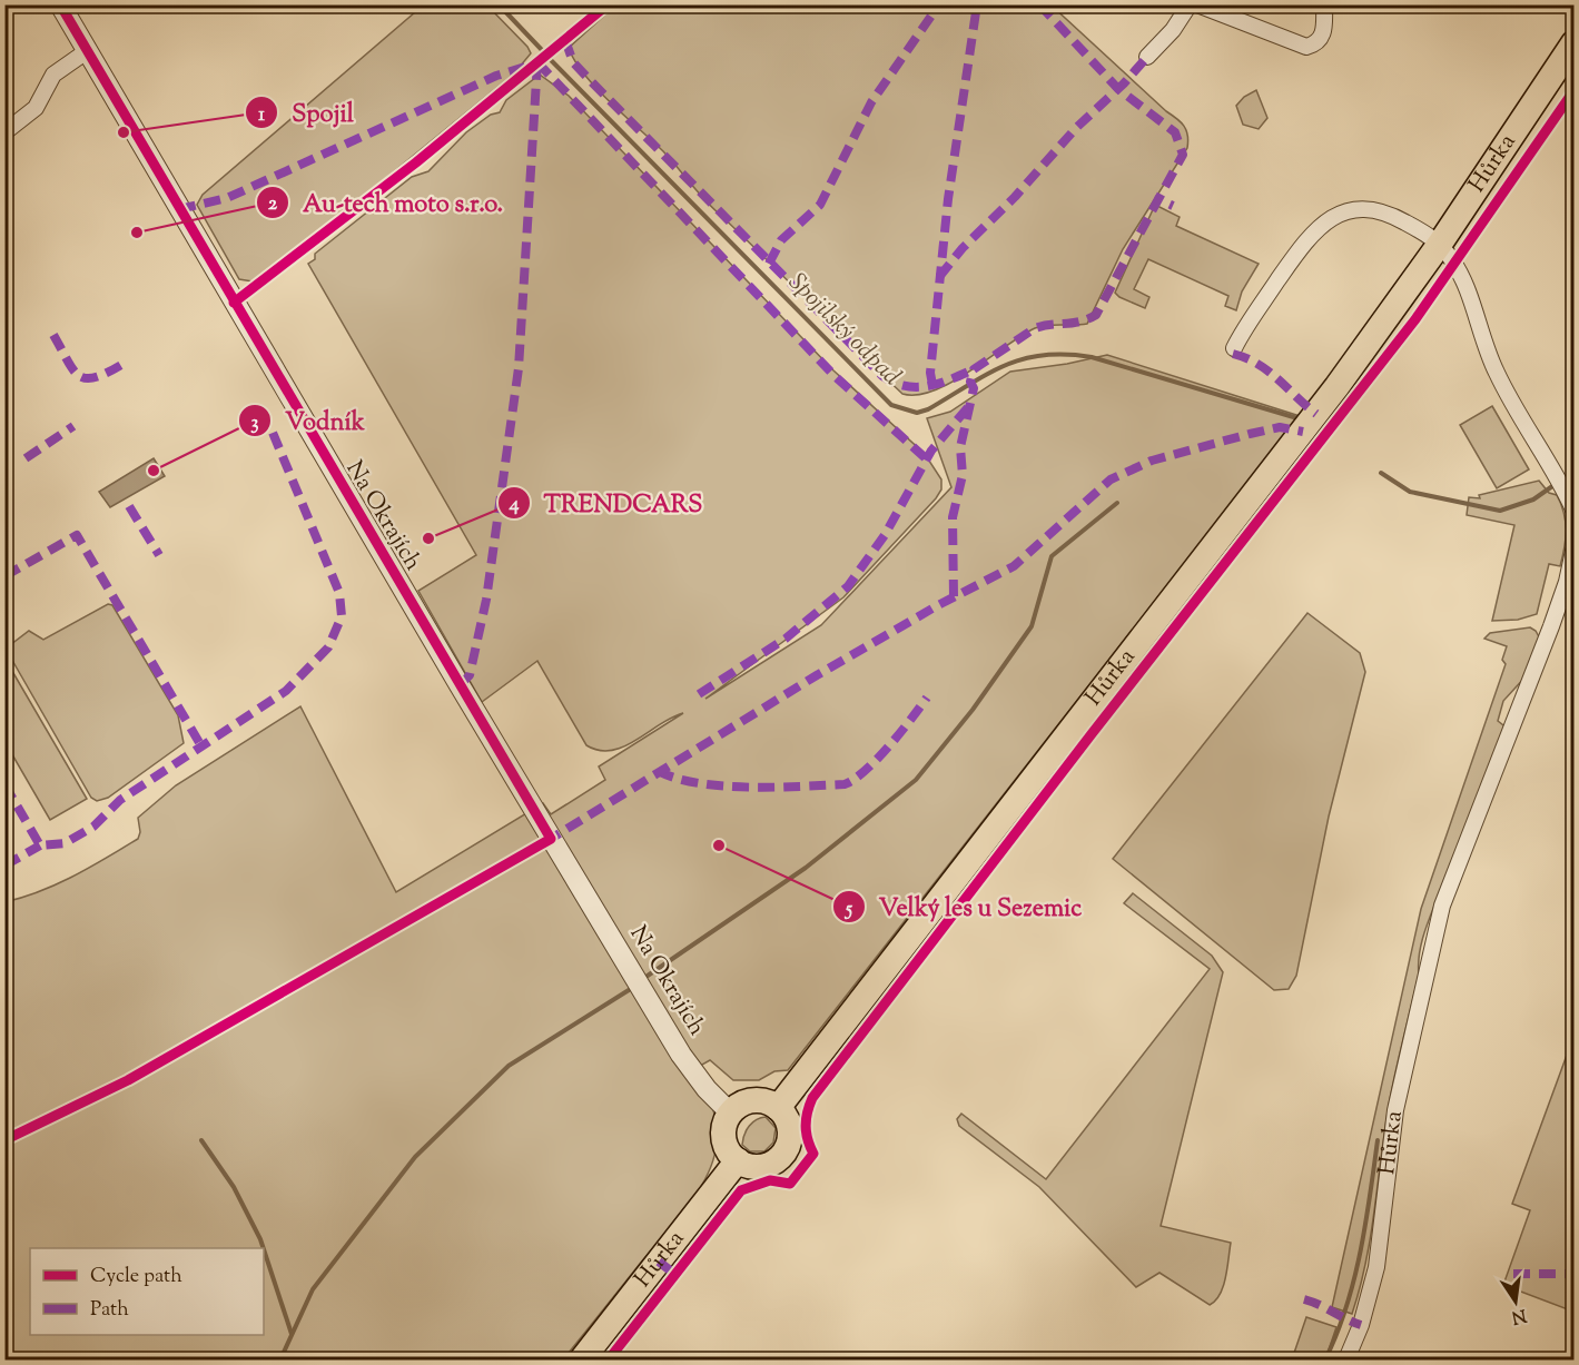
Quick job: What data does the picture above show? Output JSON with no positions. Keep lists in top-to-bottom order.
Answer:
{
  "streets": {
    "main road": ["Hůrka"],
    "street": ["Na Okrajích"]
  },
  "crossings": [
    ["Hůrka", "Na Okrajích"]
  ],
  "water": ["Spojilský odpad"],
  "places": [
    "Spojil",
    "Au-tech moto s.r.o.",
    "Vodník",
    "TRENDCARS",
    "Velký les u Sezemic"
  ],
  "legend": ["Cycle path", "Path"],
  "north": "bottom"
}
